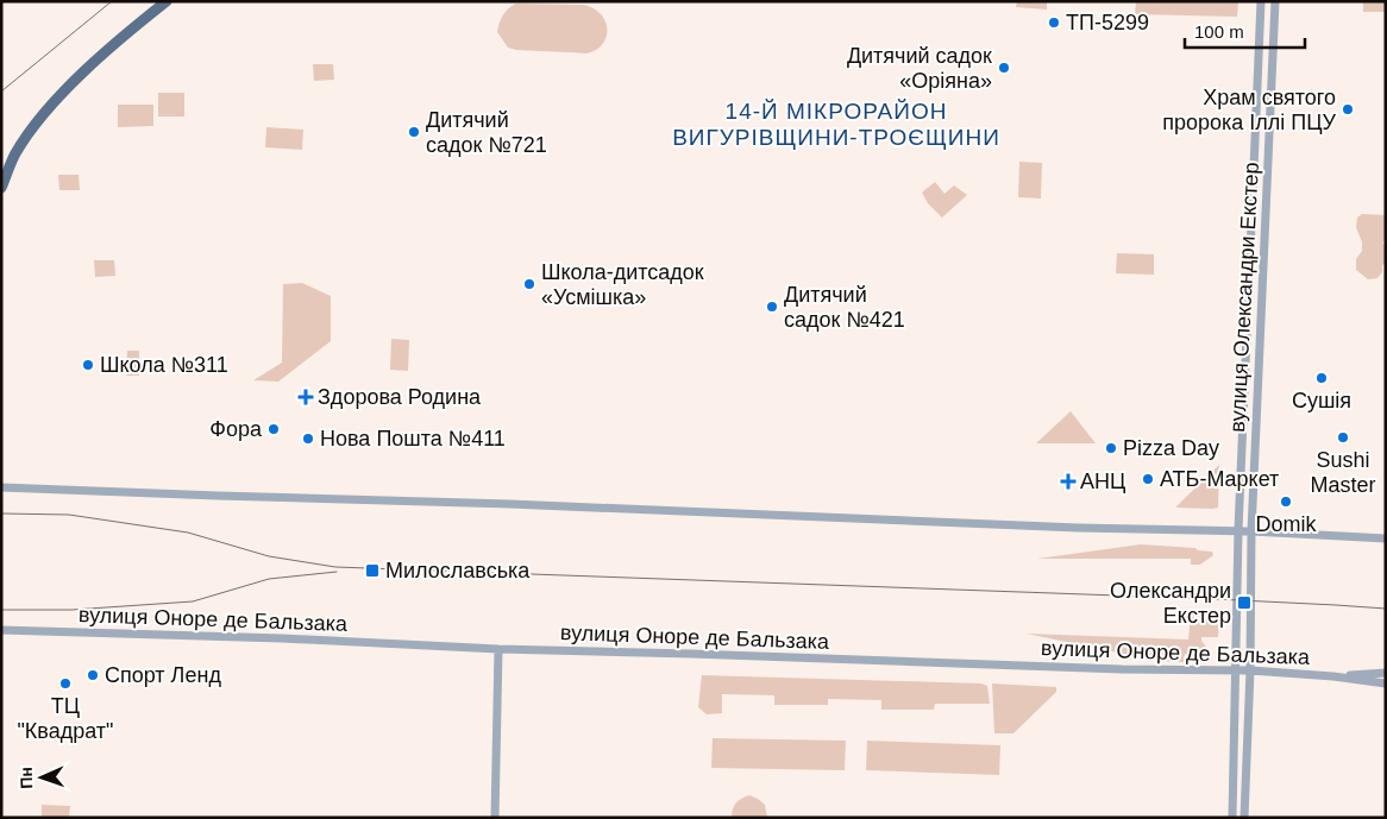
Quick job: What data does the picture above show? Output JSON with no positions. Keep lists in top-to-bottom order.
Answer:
{
  "streets": {
    "street": ["вулиця Олександри Екстер", "вулиця Оноре де Бальзака"]
  },
  "crossings": [
    ["вулиця Олександри Екстер", "вулиця Оноре де Бальзака"]
  ],
  "districts": ["14-Й МІКРОРАЙОН ВИГУРІВЩИНИ-ТРОЄЩИНИ"],
  "places": {
    "other": [
      "ТП-5299",
      "Дитячий садок «Оріяна»",
      "Храм святого пророка Іллі ПЦУ",
      "Дитячий садок №721",
      "Школа-дитсадок «Усмішка»",
      "Дитячий садок №421",
      "Школа №311",
      "Сушія",
      "Фора",
      "Sushi Master",
      "Нова Пошта №411",
      "Pizza Day",
      "АТБ-Маркет",
      "Domik",
      "Спорт Ленд",
      "ТЦ \"Квадрат\""
    ],
    "health": ["Здорова Родина", "АНЦ"],
    "transit": ["Милославська", "Олександри Екстер"]
  },
  "scale_bar": "100 m",
  "north": "left"
}
